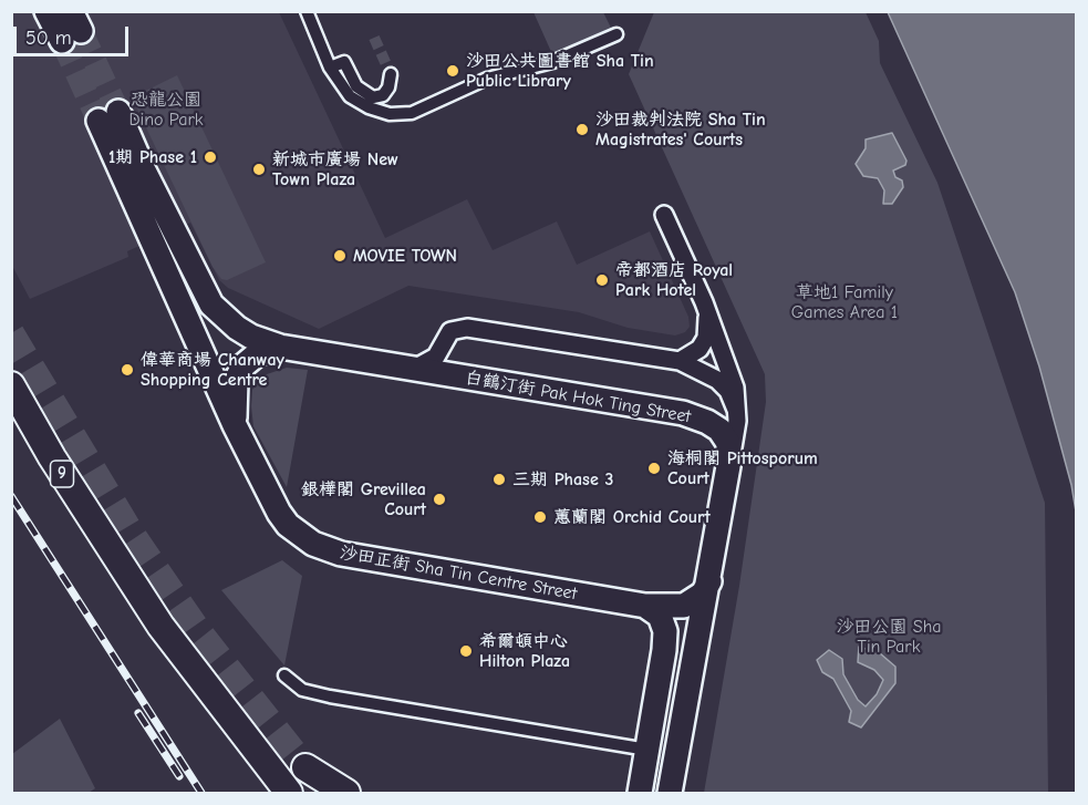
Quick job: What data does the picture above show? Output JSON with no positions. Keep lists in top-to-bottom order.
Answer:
{
  "streets": {
    "highway": ["9"],
    "main road": ["白鶴汀街 Pak Hok Ting Street", "沙田正街 Sha Tin Centre Street"]
  },
  "crossings": [
    ["白鶴汀街 Pak Hok Ting Street", "沙田正街 Sha Tin Centre Street"]
  ],
  "parks": ["恐龍公園 Dino Park", "草地1 Family Games Area 1", "沙田公園 Sha Tin Park"],
  "places": [
    "沙田公共圖書館 Sha Tin Public Library",
    "沙田裁判法院 Sha Tin Magistrates' Courts",
    "1期 Phase 1",
    "新城市廣場 New Town Plaza",
    "MOVIE TOWN",
    "帝都酒店 Royal Park Hotel",
    "偉華商場 Chanway Shopping Centre",
    "海桐閣 Pittosporum Court",
    "三期 Phase 3",
    "銀樺閣 Grevillea Court",
    "蕙蘭閣 Orchid Court",
    "希爾頓中心 Hilton Plaza"
  ],
  "scale_bar": "50 m"
}
